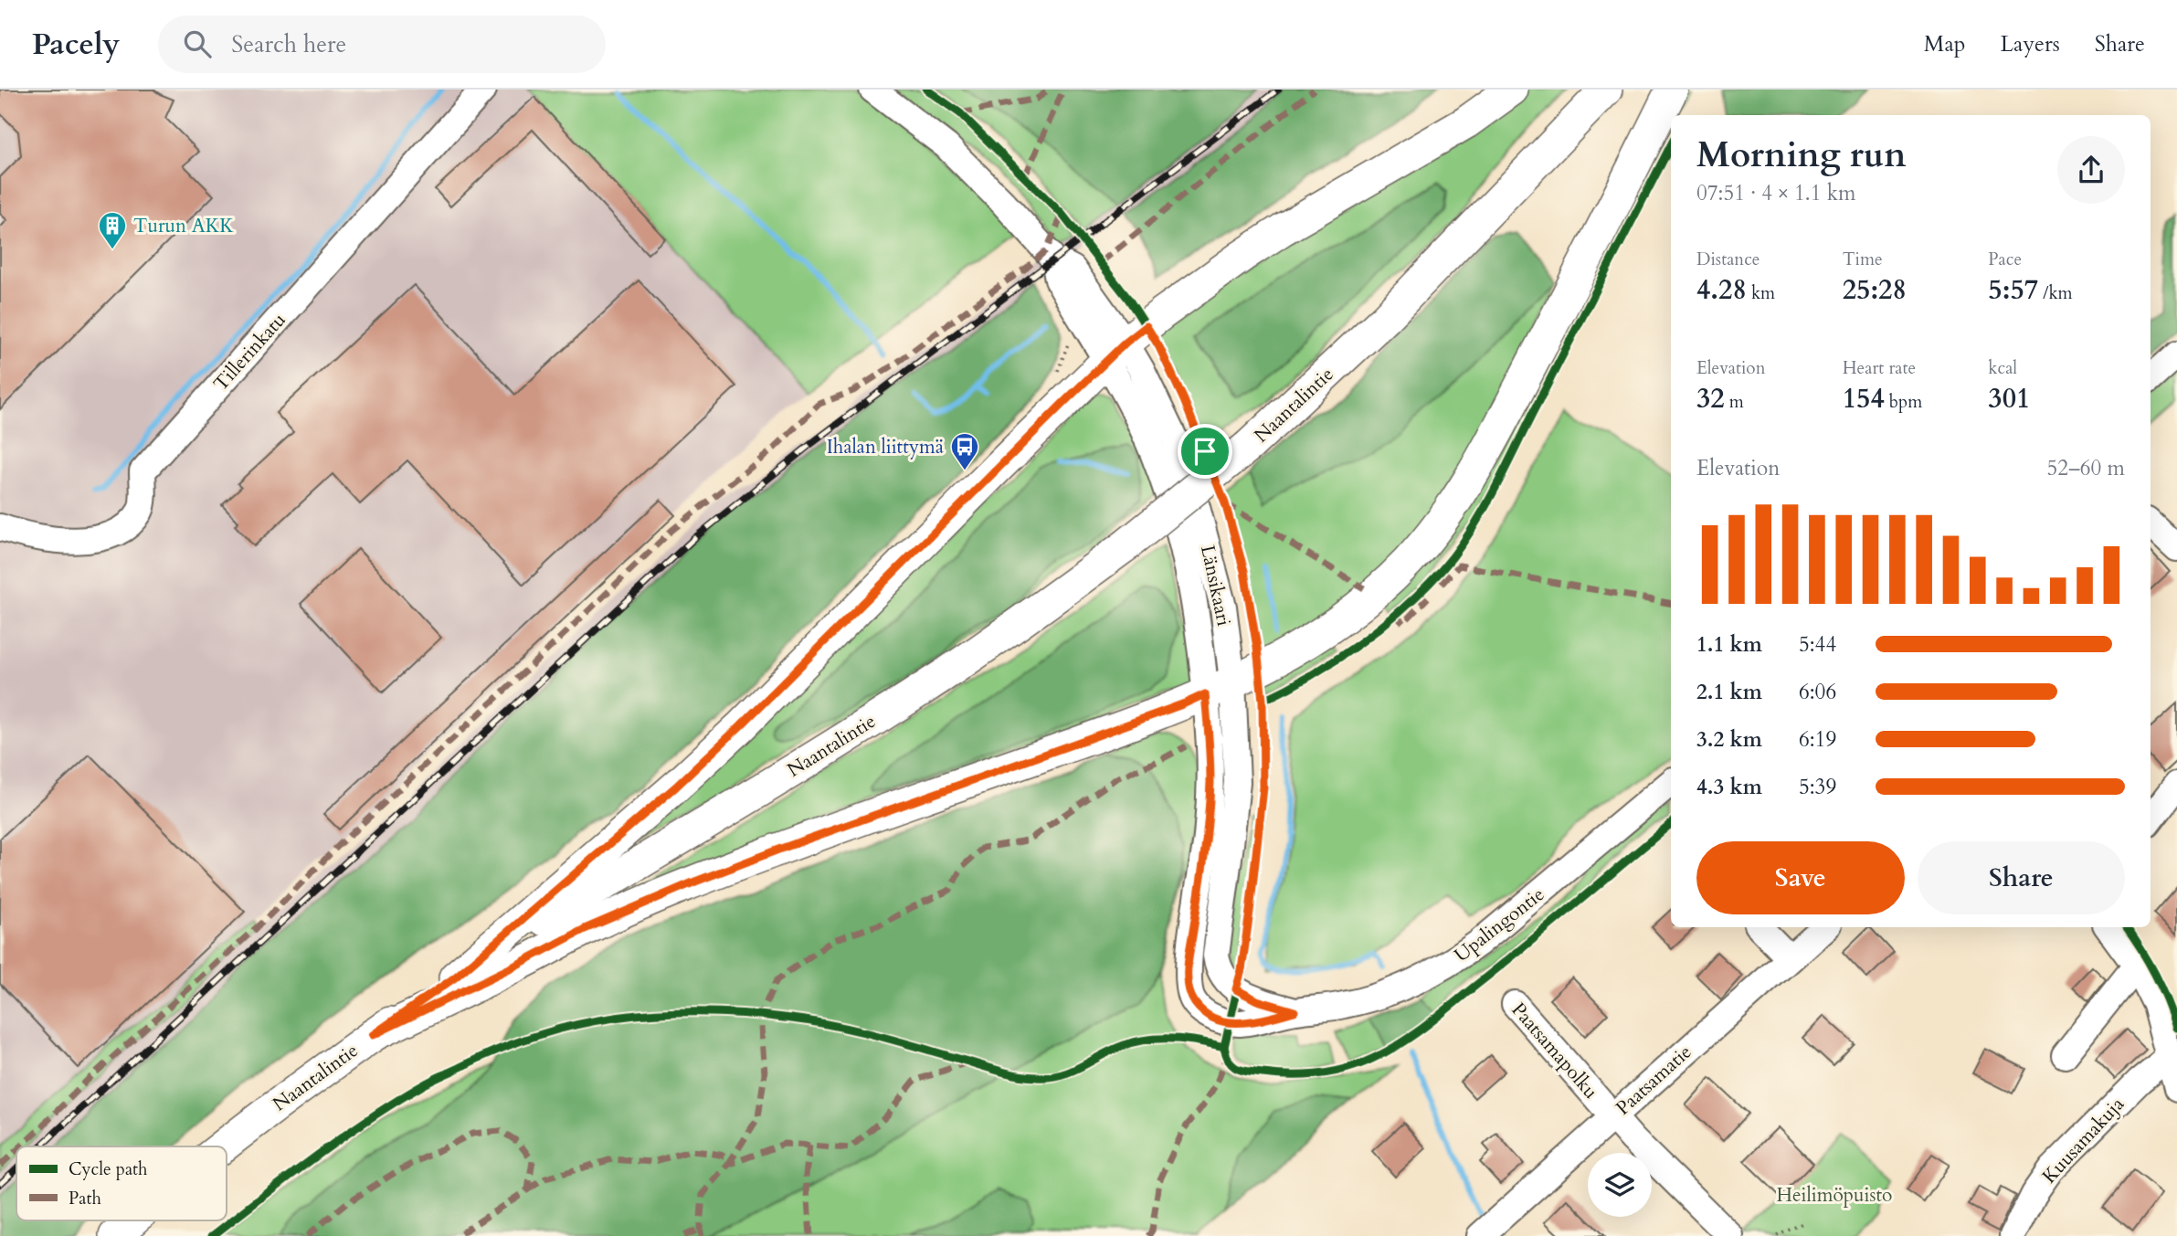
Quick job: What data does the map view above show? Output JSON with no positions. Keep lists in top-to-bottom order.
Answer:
{
  "streets": {
    "main road": ["Naantalintie"],
    "street": [
      "Tillerinkatu",
      "Länsikaari",
      "Upalingontie",
      "Paatsamapolku",
      "Paatsamatie",
      "Kuusamakuja"
    ]
  },
  "crossings": [
    ["Länsikaari", "Upalingontie"],
    ["Paatsamapolku", "Paatsamatie"]
  ],
  "parks": ["Heilimöpuisto"],
  "places": {
    "building": ["Turun AKK"],
    "bus stop": ["Ihalan liittymä"]
  },
  "legend": ["Cycle path", "Path"],
  "page": {
    "header": "Pacely",
    "search": "Search here",
    "nav": ["Map", "Layers", "Share"],
    "heading": ["Morning run", "07:51 · 4 × 1.1 km"],
    "stats": [
      ["Distance", "4.28 km"],
      ["Time", "25:28"],
      ["Pace", "5:57 /km"],
      ["Elevation", "32 m"],
      ["Heart rate", "154 bpm"],
      ["kcal", "301"]
    ],
    "chart": ["Elevation", "52–60 m"],
    "list": [
      {
        "name": "1.1 km",
        "note": "5:44"
      },
      {
        "name": "2.1 km",
        "note": "6:06"
      },
      {
        "name": "3.2 km",
        "note": "6:19"
      },
      {
        "name": "4.3 km",
        "note": "5:39"
      }
    ],
    "buttons": ["Save", "Share"]
  }
}
